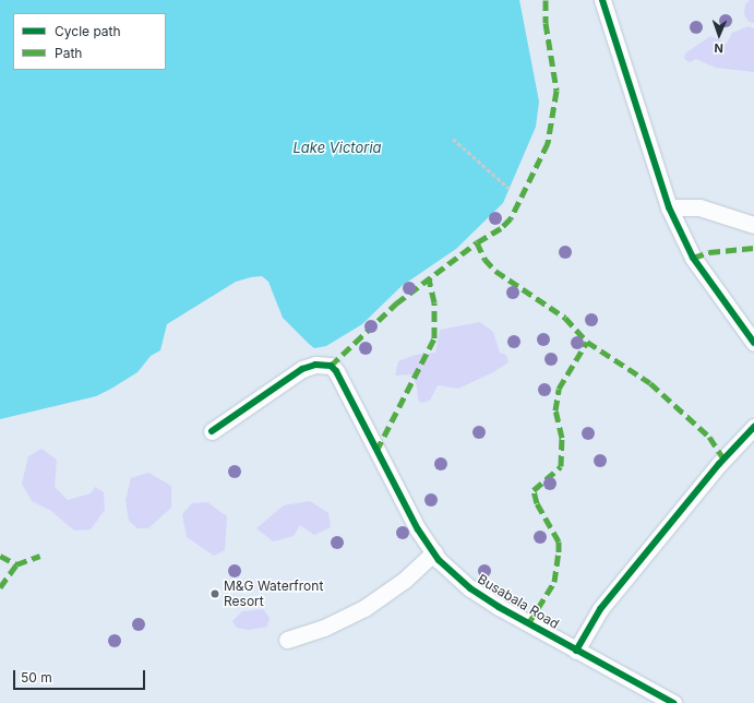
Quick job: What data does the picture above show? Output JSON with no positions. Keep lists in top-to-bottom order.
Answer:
{
  "streets": {
    "street": ["Busabala Road"]
  },
  "water": ["Lake Victoria"],
  "places": ["M&G Waterfront Resort"],
  "legend": ["Cycle path", "Path"],
  "scale_bar": "50 m",
  "north": "bottom"
}
